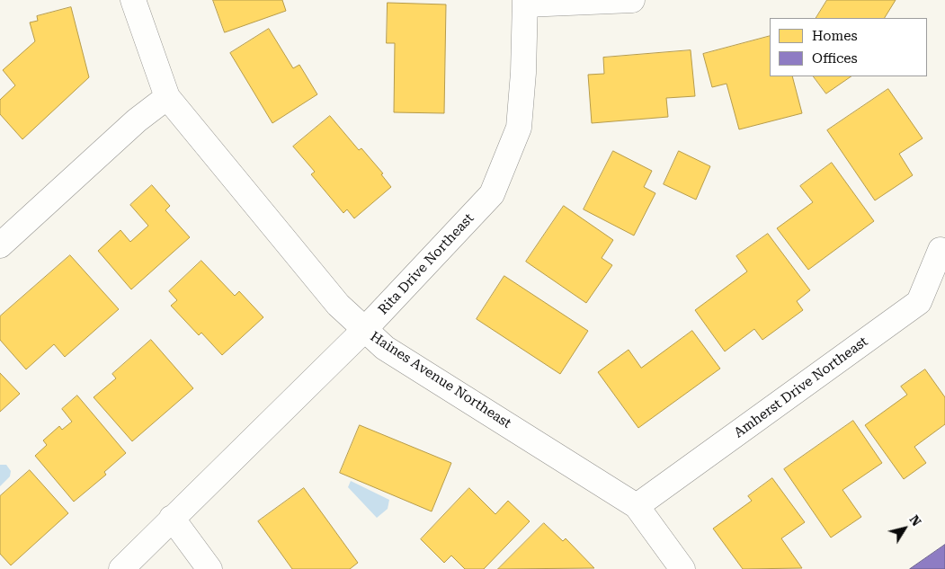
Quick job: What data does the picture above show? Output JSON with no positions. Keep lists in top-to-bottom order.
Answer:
{
  "streets": {
    "street": ["Rita Drive Northeast", "Haines Avenue Northeast", "Amherst Drive Northeast"]
  },
  "crossings": [
    ["Rita Drive Northeast", "Haines Avenue Northeast"],
    ["Haines Avenue Northeast", "Amherst Drive Northeast"]
  ],
  "legend": ["Homes", "Offices"],
  "north": "top right"
}
